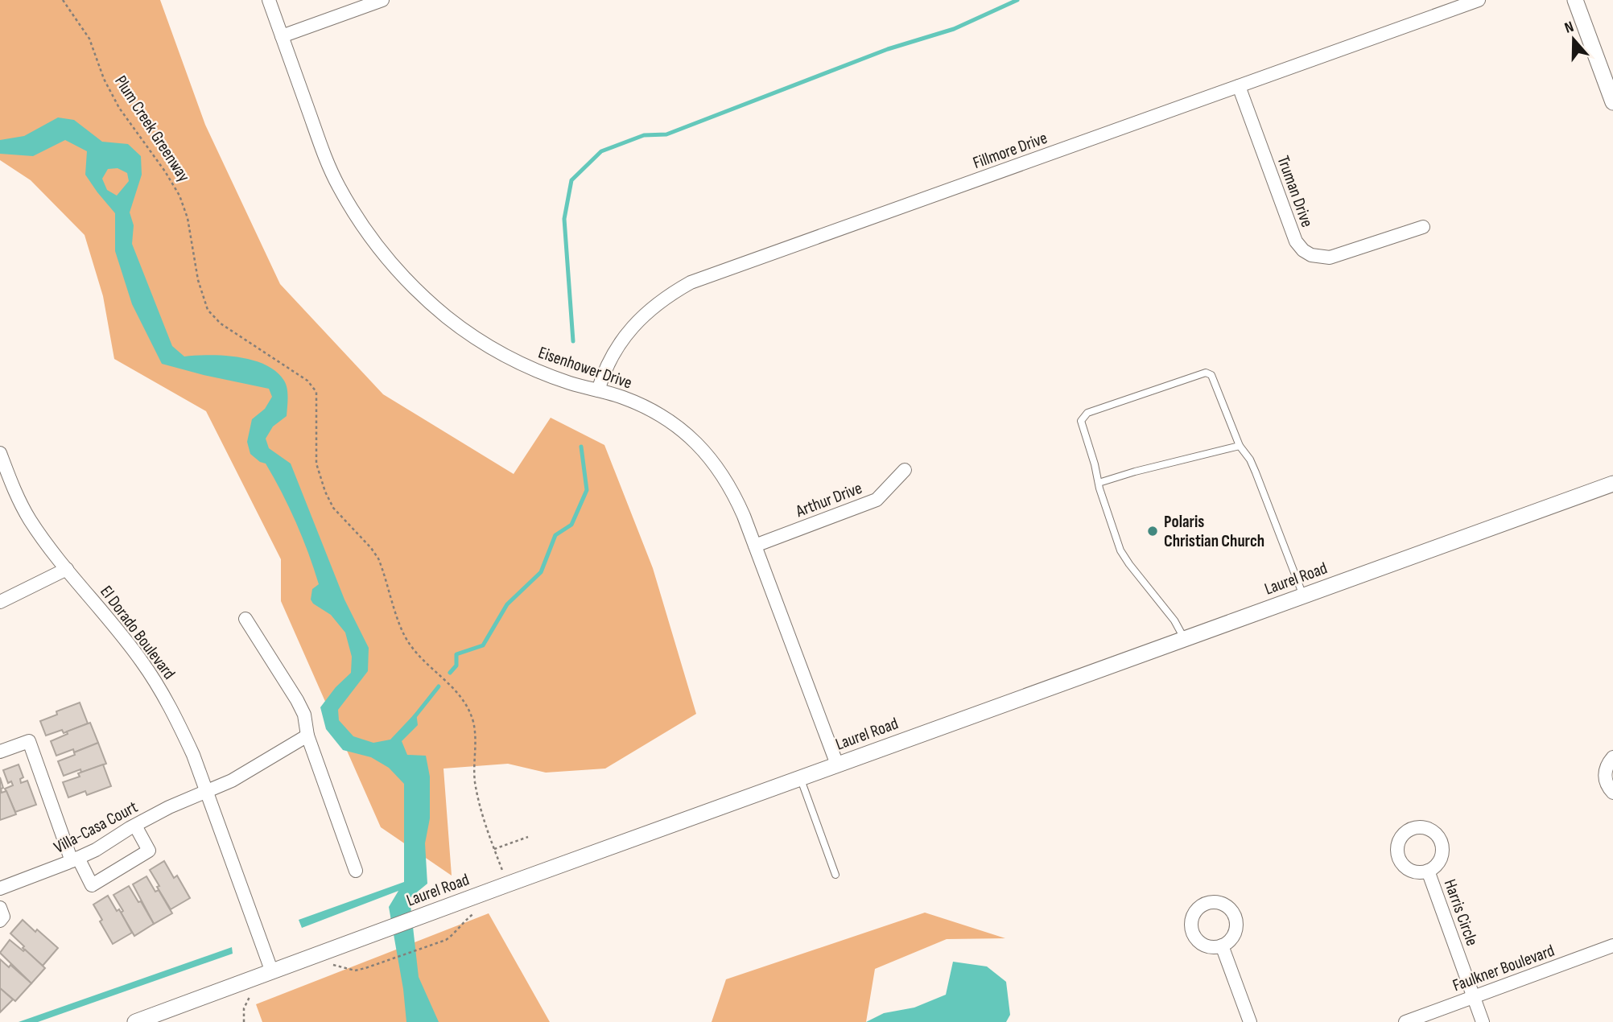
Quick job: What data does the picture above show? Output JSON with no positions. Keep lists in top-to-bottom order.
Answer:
{
  "streets": {
    "street": [
      "Fillmore Drive",
      "Truman Drive",
      "Eisenhower Drive",
      "Arthur Drive",
      "Laurel Road",
      "El Dorado Boulevard",
      "Villa-Casa Court",
      "Harris Circle",
      "Faulkner Boulevard"
    ],
    "path": ["Plum Creek Greenway"]
  },
  "crossings": [
    ["Plum Creek Greenway", "Laurel Road"],
    ["Fillmore Drive", "Truman Drive"],
    ["Fillmore Drive", "Eisenhower Drive"],
    ["Eisenhower Drive", "Arthur Drive"],
    ["Eisenhower Drive", "Laurel Road"],
    ["Laurel Road", "El Dorado Boulevard"],
    ["El Dorado Boulevard", "Villa-Casa Court"],
    ["Harris Circle", "Faulkner Boulevard"]
  ],
  "places": ["Polaris Christian Church"],
  "north": "top"
}
